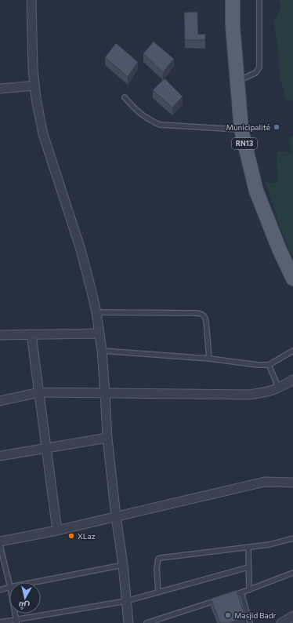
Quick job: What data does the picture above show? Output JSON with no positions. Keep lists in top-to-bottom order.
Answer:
{
  "streets": {
    "main road": ["RN13"]
  },
  "places": ["Municipalité", "XLaz", "Masjid Badr"],
  "north": "bottom"
}
